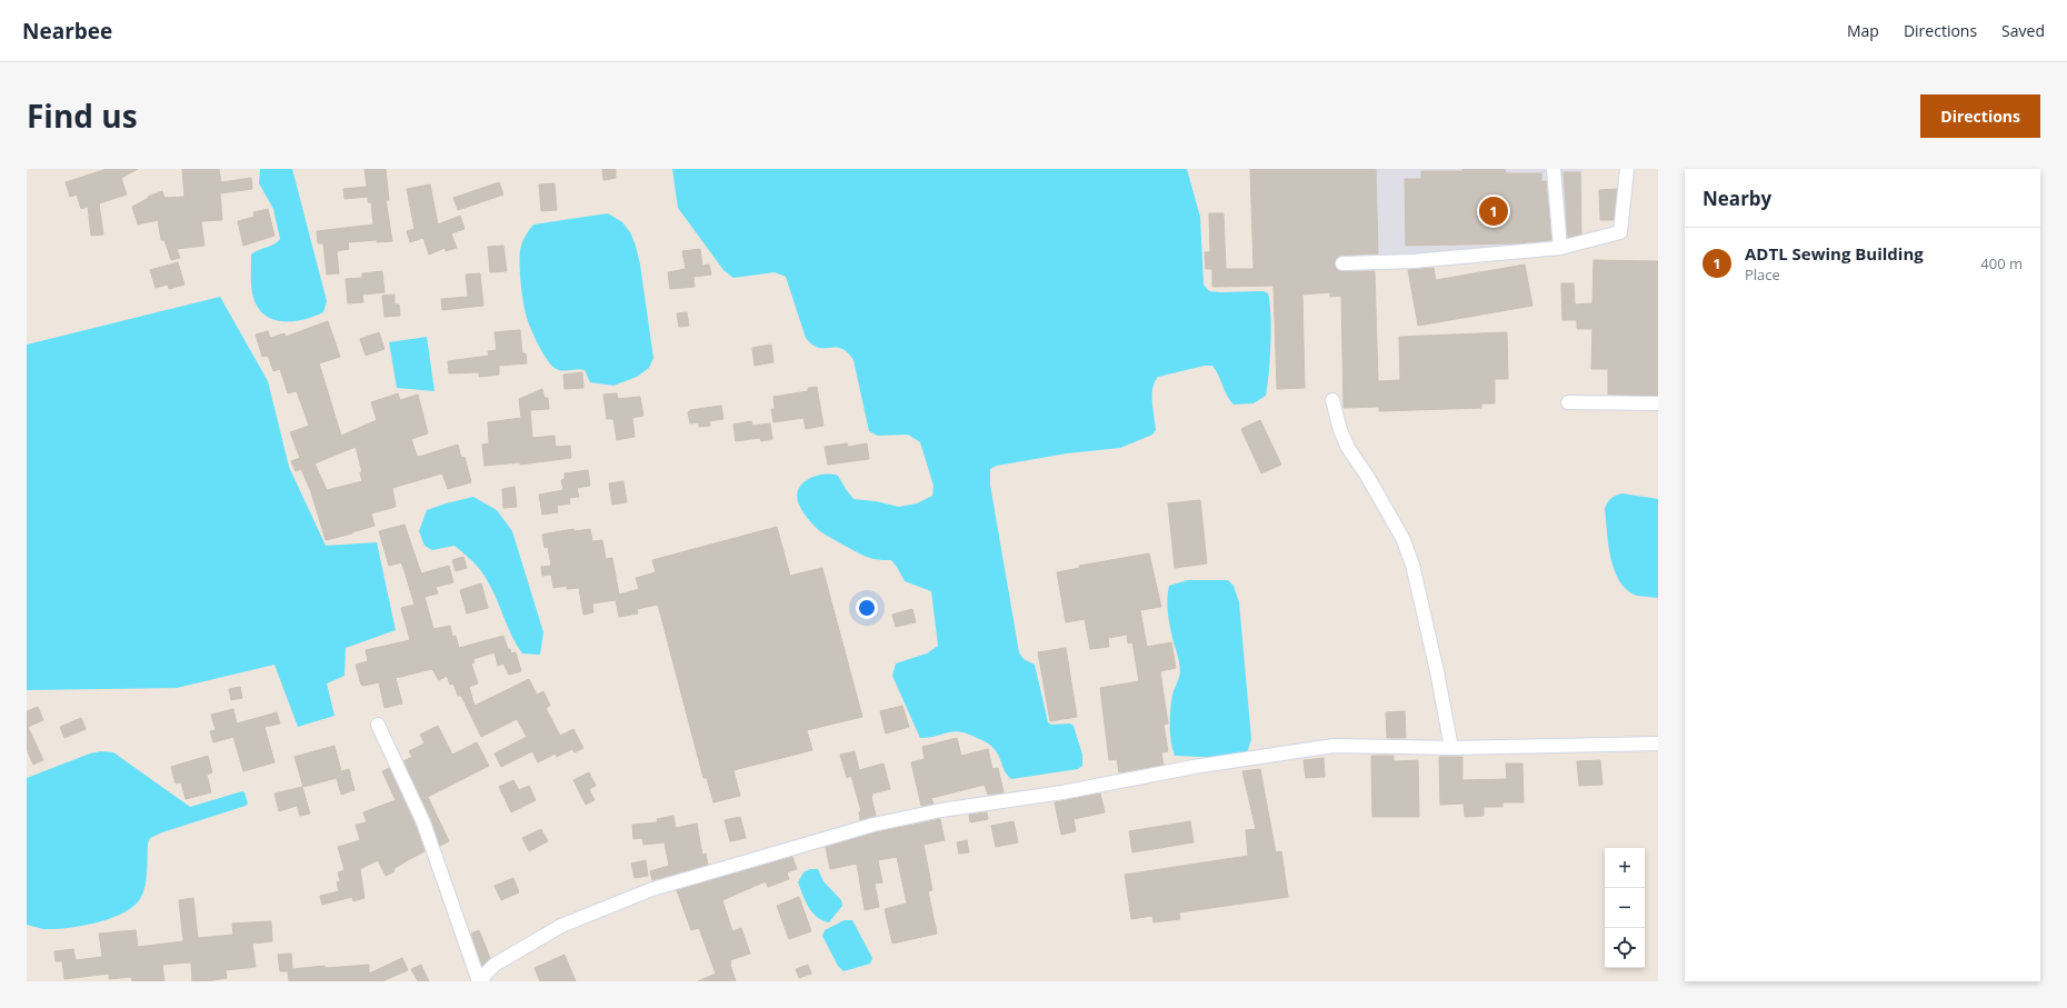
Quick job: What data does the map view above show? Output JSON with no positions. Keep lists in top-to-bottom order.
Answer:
{
  "page": {
    "header": "Nearbee",
    "nav": ["Map", "Directions", "Saved"],
    "title": "Find us",
    "buttons": "Directions",
    "heading": "Nearby",
    "pins": "1",
    "list": [
      {
        "mark": "1",
        "name": "ADTL Sewing Building",
        "note": "Place",
        "value": "400 m"
      }
    ],
    "map_buttons": ["+", "−"]
  }
}
